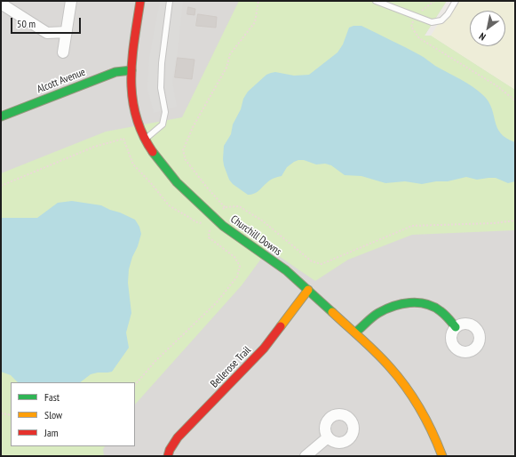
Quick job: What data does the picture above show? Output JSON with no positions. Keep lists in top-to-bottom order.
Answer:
{
  "streets": {
    "street": ["Alcott Avenue", "Churchill Downs", "Bellerose Trail"]
  },
  "crossings": [
    ["Alcott Avenue", "Churchill Downs"],
    ["Churchill Downs", "Bellerose Trail"]
  ],
  "legend": ["Fast", "Slow", "Jam"],
  "scale_bar": "50 m",
  "north": "bottom left"
}
